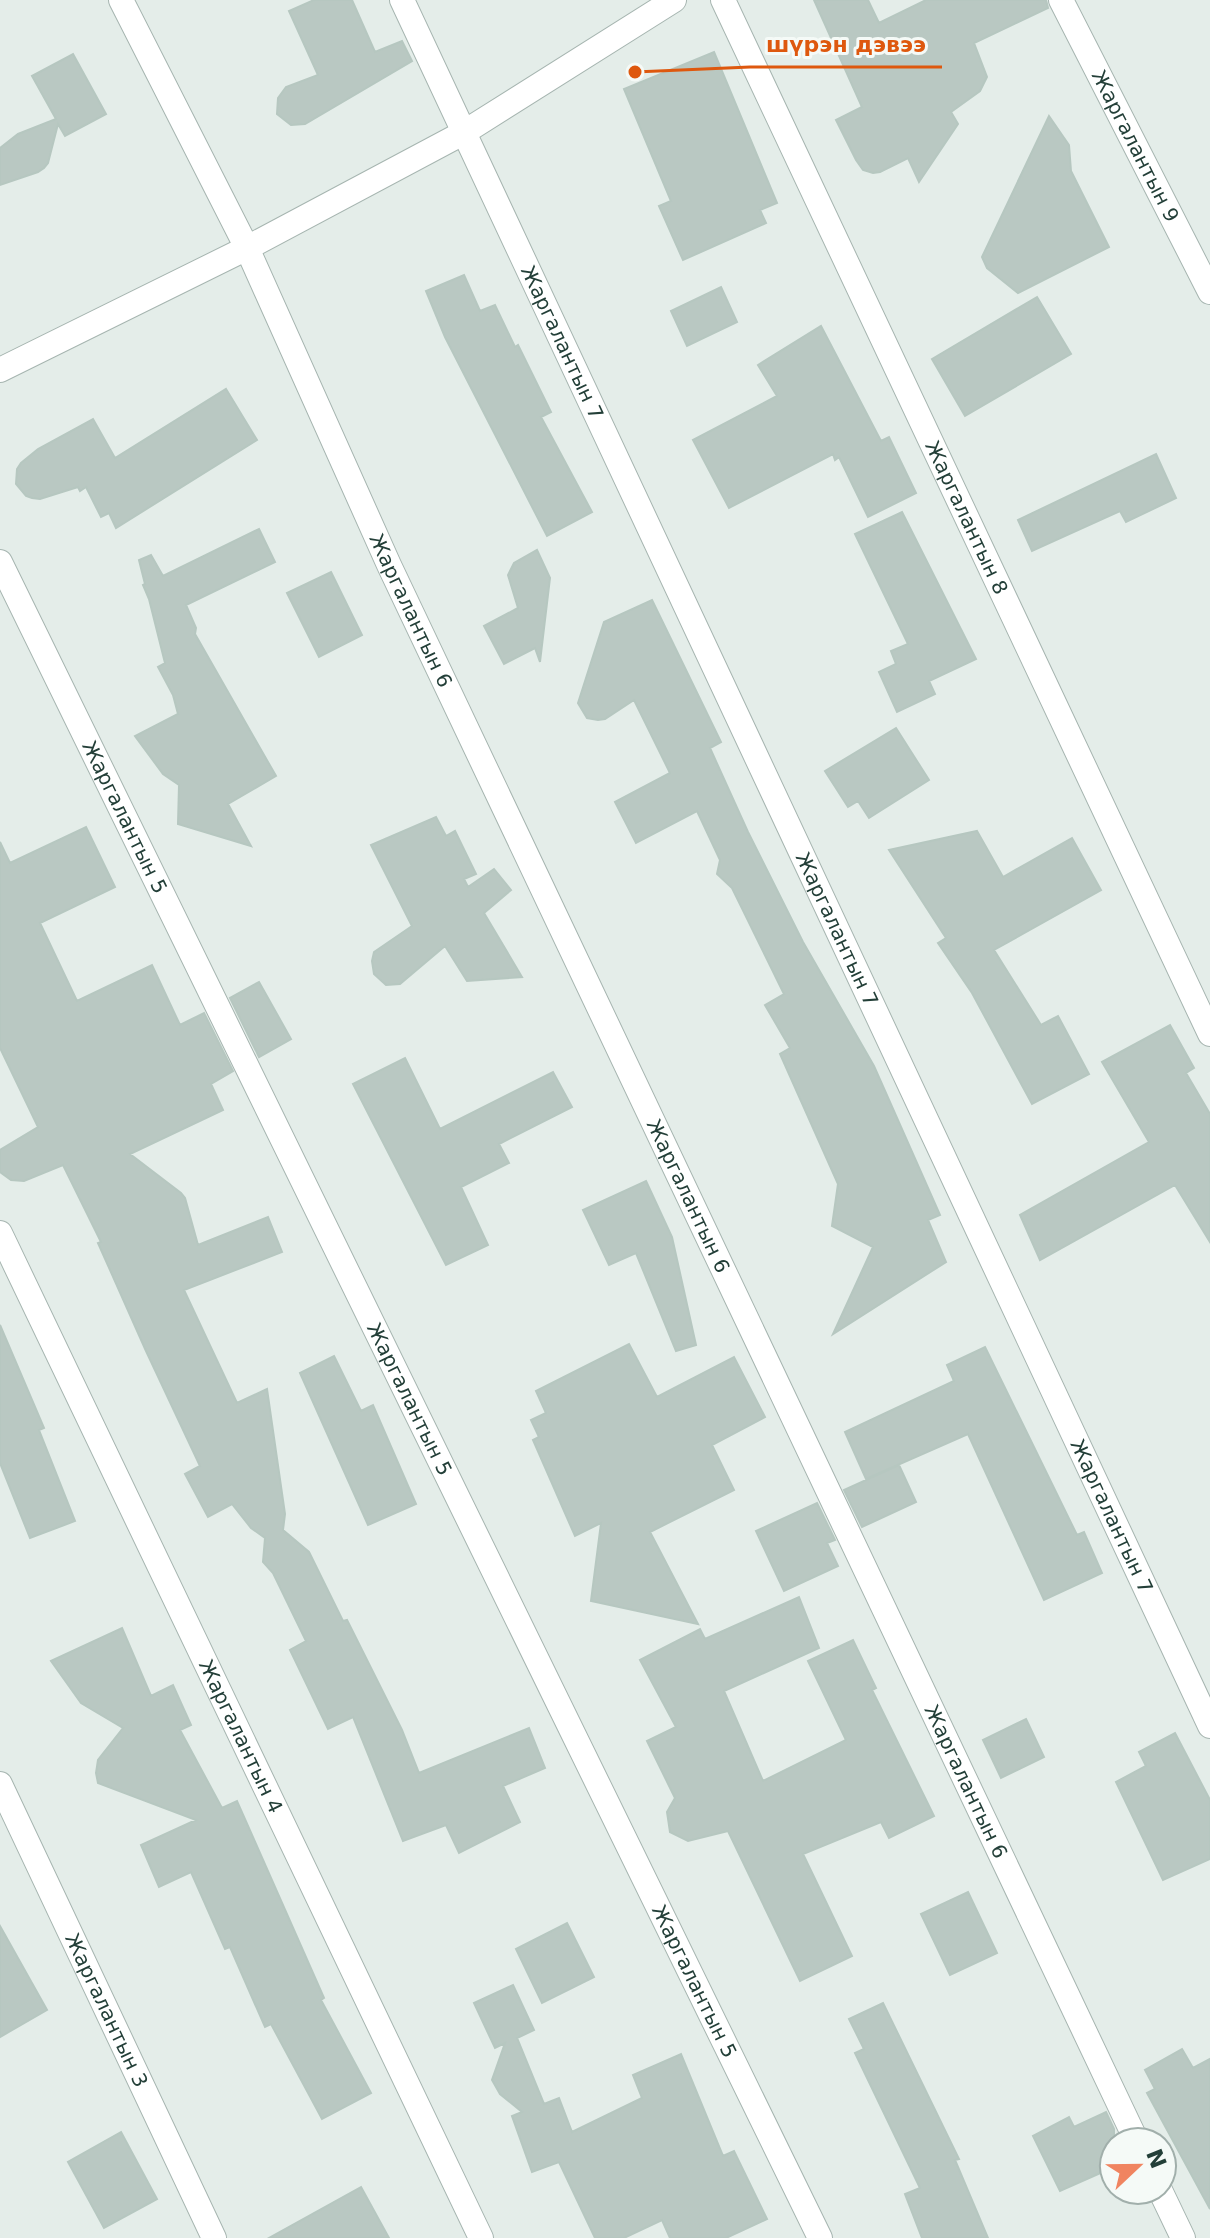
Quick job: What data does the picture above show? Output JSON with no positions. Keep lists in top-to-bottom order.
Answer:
{
  "streets": {
    "street": [
      "Жаргалантын 9",
      "Жаргалантын 7",
      "Жаргалантын 8",
      "Жаргалантын 6",
      "Жаргалантын 5",
      "Жаргалантын 4",
      "Жаргалантын 3"
    ]
  },
  "places": ["шүрэн дэвээ"],
  "north": "right"
}
